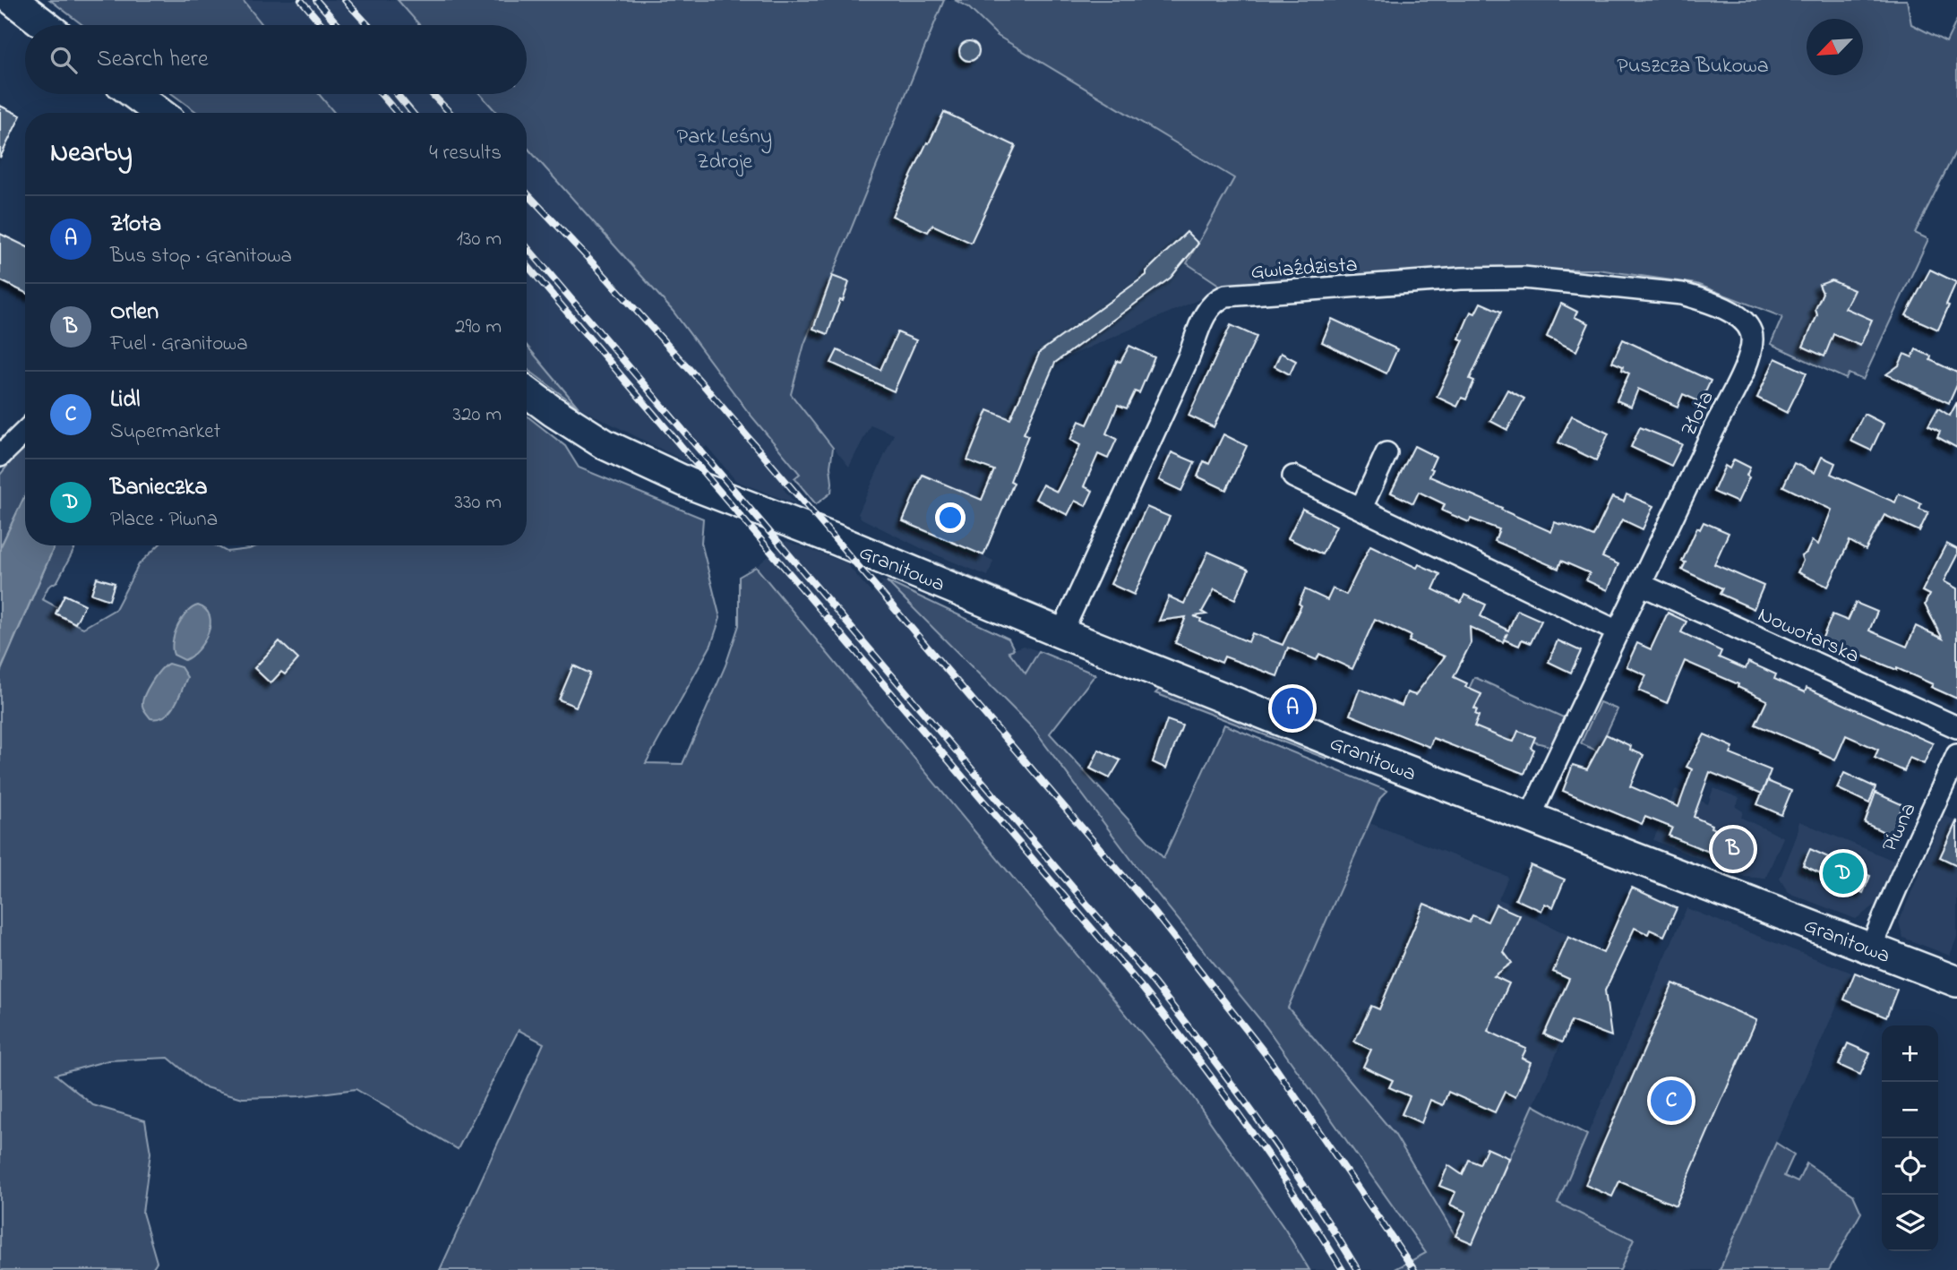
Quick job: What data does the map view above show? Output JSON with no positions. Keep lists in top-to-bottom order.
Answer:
{
  "streets": {
    "street": [
      "Gwiaździsta",
      "Złota",
      "Granitowa",
      "Nowotarska",
      "Piwna"
    ]
  },
  "crossings": [
    ["Gwiaździsta", "Złota"],
    ["Gwiaździsta", "Granitowa"],
    ["Złota", "Granitowa"],
    ["Złota", "Nowotarska"],
    ["Granitowa", "Piwna"]
  ],
  "parks": ["Puszcza Bukowa", "Park Leśny Zdroje"],
  "north": "bottom left",
  "page": {
    "search": "Search here",
    "heading": ["Nearby", "4 results"],
    "list": [
      {
        "mark": "A",
        "name": "Złota",
        "note": "Bus stop · Granitowa",
        "value": "130 m"
      },
      {
        "mark": "B",
        "name": "Orlen",
        "note": "Fuel · Granitowa",
        "value": "290 m"
      },
      {
        "mark": "C",
        "name": "Lidl",
        "note": "Supermarket",
        "value": "320 m"
      },
      {
        "mark": "D",
        "name": "Banieczka",
        "note": "Place · Piwna",
        "value": "330 m"
      }
    ],
    "pins": [
      "A",
      "B",
      "D",
      "C"
    ],
    "map_buttons": ["+", "−"]
  }
}
